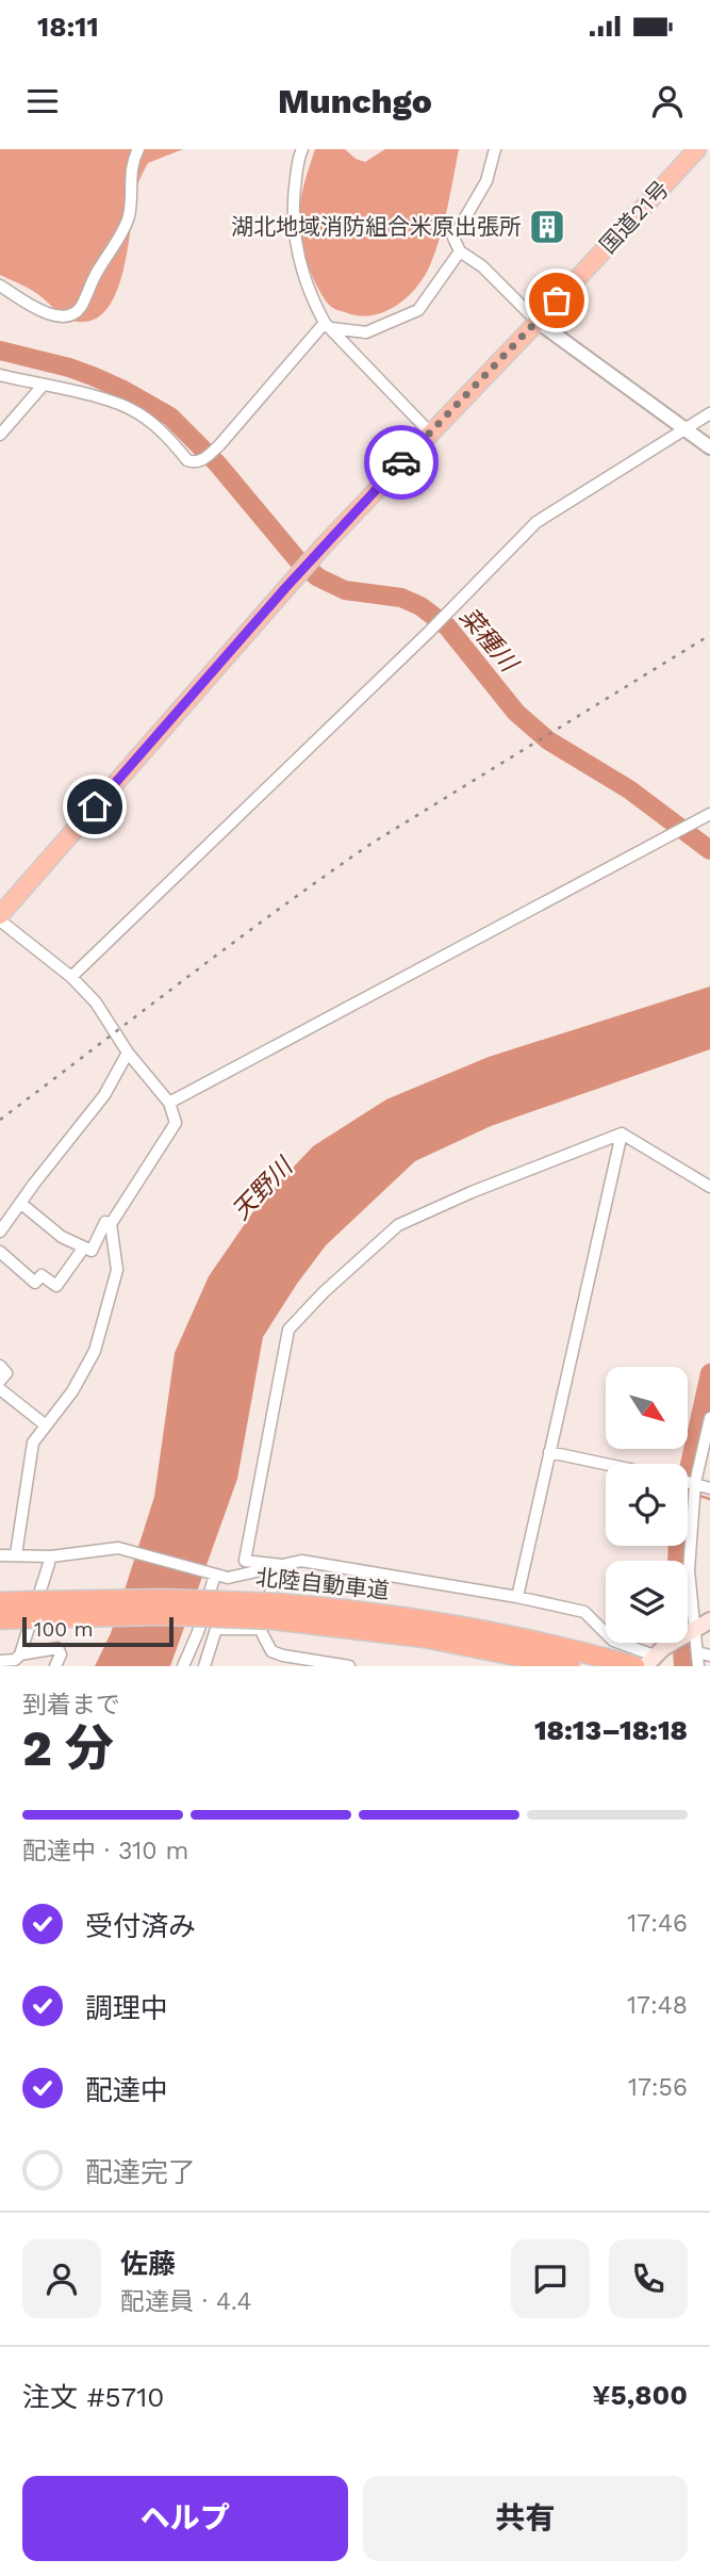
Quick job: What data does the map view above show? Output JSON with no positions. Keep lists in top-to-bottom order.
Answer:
{
  "streets": {
    "highway": ["国道21号", "北陸自動車道"]
  },
  "water": ["菜種川", "天野川"],
  "places": {
    "building": ["湖北地域消防組合米原出張所"]
  },
  "scale_bar": "100 m",
  "north": "bottom right",
  "page": {
    "status": "18:11",
    "header": "Munchgo",
    "scale": "100 m",
    "heading": ["2 分", "到着まで", "18:13–18:18"],
    "panel": [
      "佐藤",
      "配達員 · 4.4",
      "注文 #5710",
      "¥5,800"
    ],
    "bar": "配達中 · 310 m",
    "list": [
      ["受付済み", "17:46"],
      ["調理中", "17:48"],
      ["配達中", "17:56"],
      "配達完了"
    ],
    "buttons": ["ヘルプ", "共有"]
  }
}
